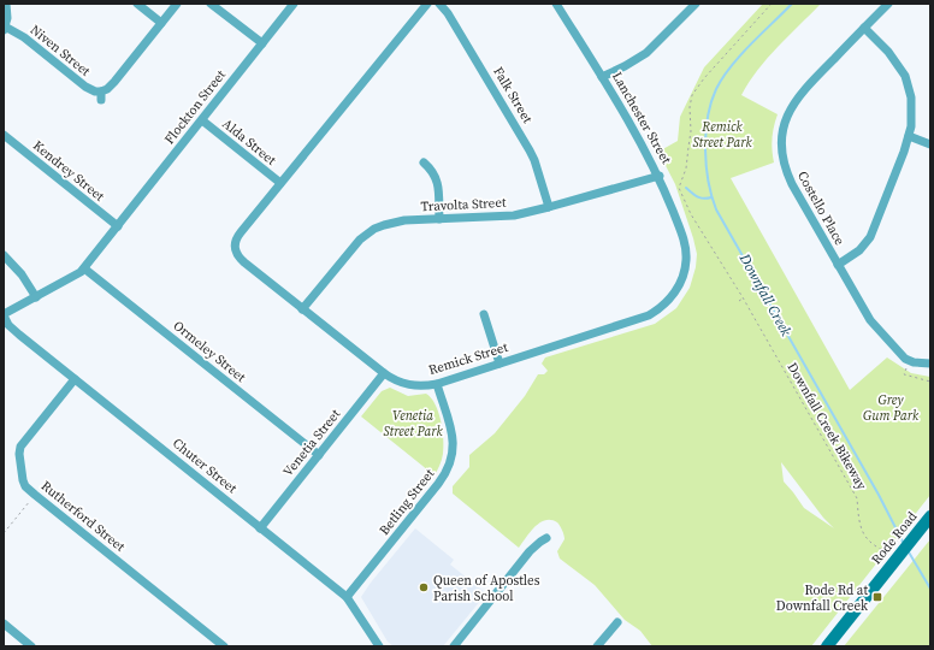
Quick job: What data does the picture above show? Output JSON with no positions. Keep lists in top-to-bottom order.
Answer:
{
  "streets": {
    "main road": ["Rode Road"],
    "street": [
      "Niven Street",
      "Falk Street",
      "Flockton Street",
      "Lanchester Street",
      "Alda Street",
      "Kendrey Street",
      "Travolta Street",
      "Costello Place",
      "Ormeley Street",
      "Remick Street",
      "Venetia Street",
      "Chuter Street",
      "Betling Street",
      "Rutherford Street"
    ],
    "path": ["Downfall Creek Bikeway"]
  },
  "crossings": [
    ["Falk Street", "Travolta Street"],
    ["Flockton Street", "Alda Street"],
    ["Flockton Street", "Kendrey Street"],
    ["Flockton Street", "Ormeley Street"],
    ["Flockton Street", "Chuter Street"],
    ["Lanchester Street", "Travolta Street"],
    ["Lanchester Street", "Remick Street"],
    ["Alda Street", "Remick Street"],
    ["Travolta Street", "Remick Street"],
    ["Ormeley Street", "Venetia Street"],
    ["Remick Street", "Venetia Street"],
    ["Remick Street", "Betling Street"],
    ["Downfall Creek Bikeway", "Rode Road"],
    ["Venetia Street", "Chuter Street"],
    ["Chuter Street", "Betling Street"],
    ["Chuter Street", "Rutherford Street"]
  ],
  "water": ["Downfall Creek"],
  "parks": ["Remick Street Park", "Grey Gum Park", "Venetia Street Park"],
  "places": {
    "other": ["Queen of Apostles Parish School"],
    "transit": ["Rode Rd at Downfall Creek"]
  }
}
